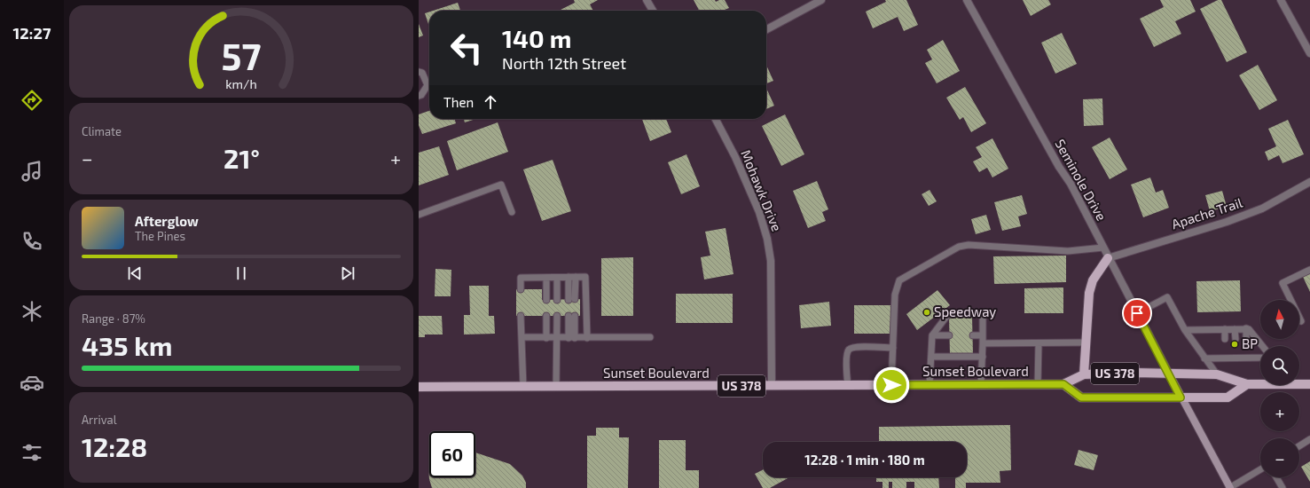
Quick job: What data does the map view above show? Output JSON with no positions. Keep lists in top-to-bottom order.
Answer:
{
  "streets": {
    "main road": ["Sunset Boulevard", "US 378"],
    "street": ["Seminole Drive", "Mohawk Drive", "Apache Trail"]
  },
  "crossings": [
    ["Seminole Drive", "Apache Trail"],
    ["Seminole Drive", "Sunset Boulevard"],
    ["Mohawk Drive", "Sunset Boulevard"],
    ["Sunset Boulevard", "US 378"]
  ],
  "places": ["Speedway", "BP"],
  "north": "top",
  "page": {
    "tabs": "12:27",
    "turn": ["140 m", "North 12th Street"],
    "then": "Then",
    "tile": [
      "Climate",
      ["Range · 87%", "435 km"],
      ["Arrival", "12:28"]
    ],
    "heat": ["−", "21°", "+"],
    "song": ["Afterglow", "The Pines"],
    "map_buttons": ["+", "−"],
    "limit": "60",
    "trip": "12:28 · 1 min · 180 m",
    "gauge": ["57", "km/h"]
  }
}
